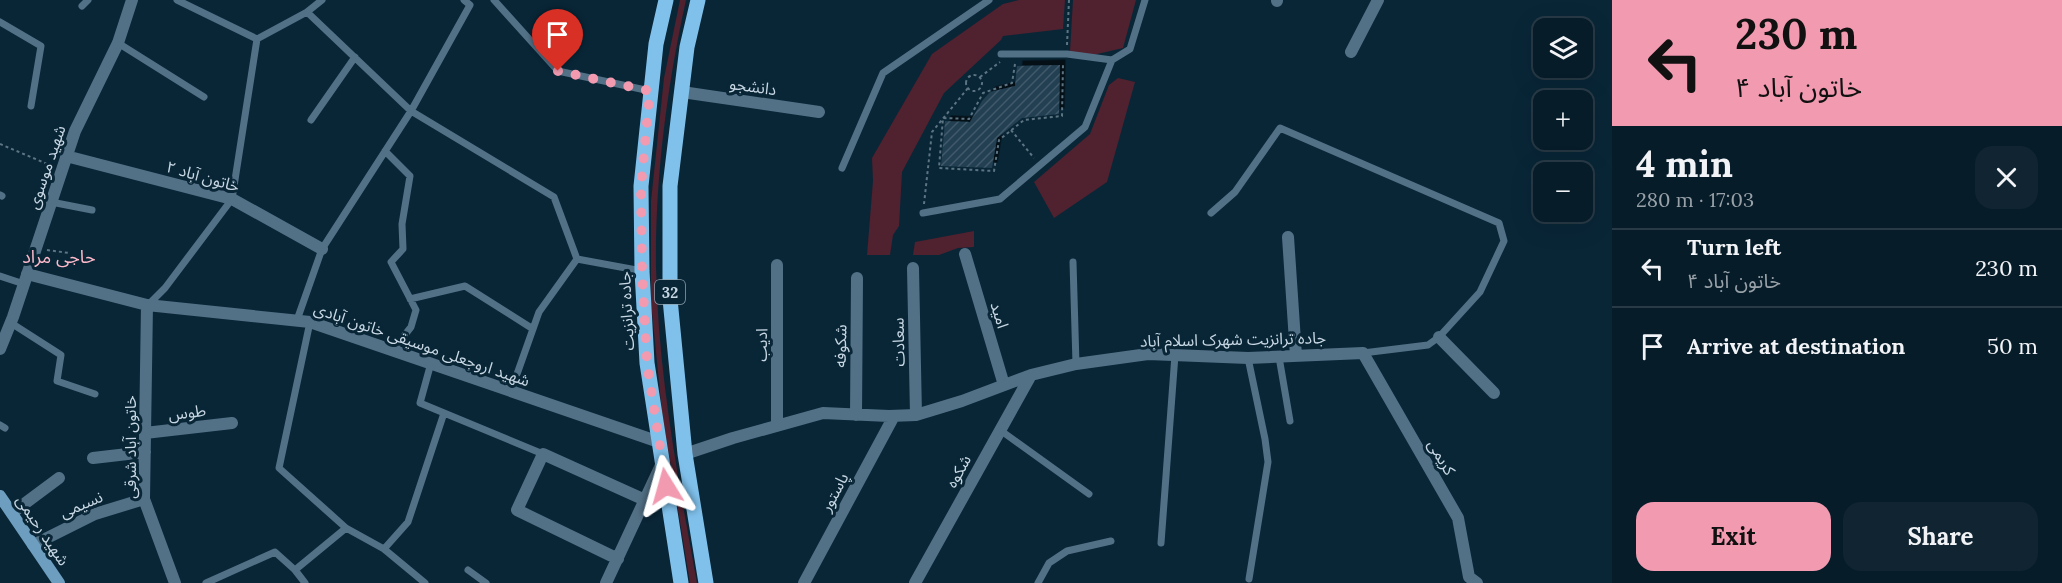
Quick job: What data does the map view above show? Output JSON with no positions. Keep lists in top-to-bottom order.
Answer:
{
  "streets": {
    "main road": ["32", "جاده ترانزیت", "شهید رحیمی"],
    "street": [
      "دانشجو",
      "شهید موسوی",
      "خاتون آباد ۲",
      "امید",
      "جاده ترانزیت شهرک اسلام آباد",
      "سعادت",
      "شهید اروجعلی موسیقی خاتون آبادی",
      "ادیب",
      "شکوفه",
      "طوس",
      "خاتون آباد شرقی",
      "کریمی",
      "شکوه",
      "پاستور",
      "نسیمی"
    ]
  },
  "crossings": [
    ["دانشجو", "32"],
    ["شهید موسوی", "خاتون آباد ۲"],
    ["شهید موسوی", "شهید اروجعلی موسیقی خاتون آبادی"],
    ["32", "جاده ترانزیت شهرک اسلام آباد"],
    ["جاده ترانزیت", "شهید اروجعلی موسیقی خاتون آبادی"],
    ["امید", "جاده ترانزیت شهرک اسلام آباد"],
    ["جاده ترانزیت شهرک اسلام آباد", "سعادت"],
    ["جاده ترانزیت شهرک اسلام آباد", "ادیب"],
    ["جاده ترانزیت شهرک اسلام آباد", "شکوفه"],
    ["جاده ترانزیت شهرک اسلام آباد", "کریمی"],
    ["جاده ترانزیت شهرک اسلام آباد", "شکوه"],
    ["جاده ترانزیت شهرک اسلام آباد", "پاستور"],
    ["شهید اروجعلی موسیقی خاتون آبادی", "خاتون آباد شرقی"],
    ["طوس", "خاتون آباد شرقی"],
    ["خاتون آباد شرقی", "نسیمی"],
    ["نسیمی", "شهید رحیمی"]
  ],
  "districts": ["حاجی مراد"],
  "page": {
    "turn": ["230 m", "خاتون آباد ۴"],
    "map_buttons": ["+", "−"],
    "heading": ["4 min", "280 m · 17:03"],
    "list": [
      {
        "name": "Turn left",
        "note": "خاتون آباد ۴",
        "value": "230 m"
      },
      {
        "name": "Arrive at destination",
        "value": "50 m"
      }
    ],
    "buttons": ["Exit", "Share"]
  }
}
